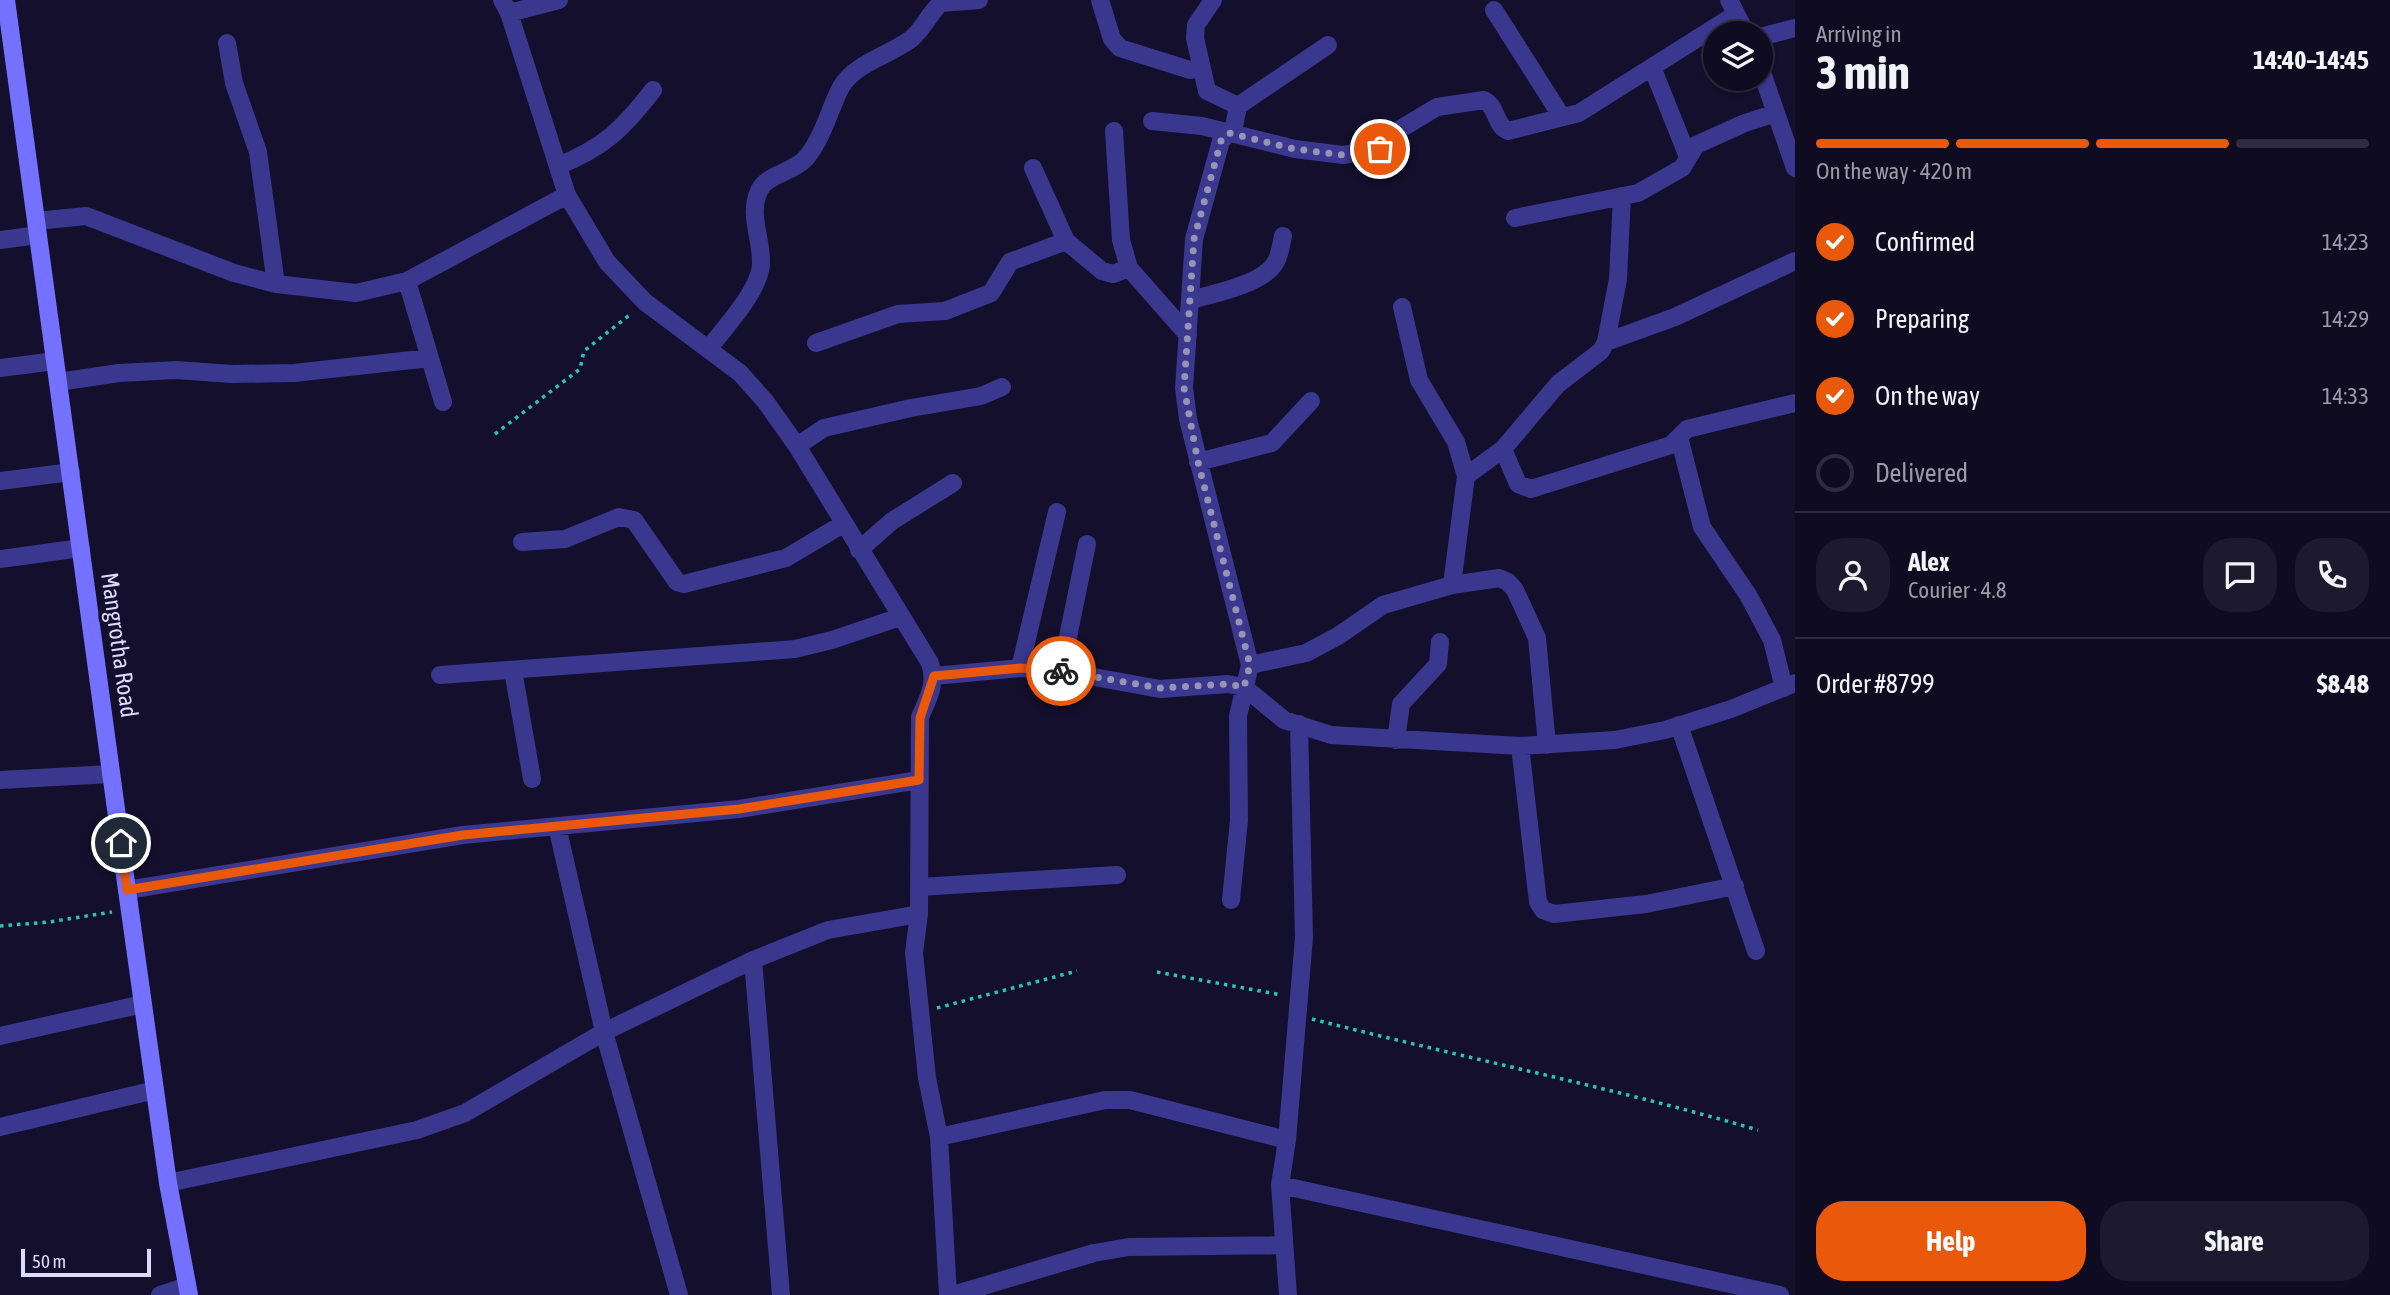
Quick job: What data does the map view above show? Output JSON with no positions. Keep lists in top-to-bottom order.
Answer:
{
  "streets": {
    "main road": ["Mangrotha Road"]
  },
  "scale_bar": "50 m",
  "page": {
    "heading": ["3 min", "Arriving in", "14:40–14:45"],
    "panel": [
      "Alex",
      "Courier · 4.8",
      "Order #8799",
      "$8.48"
    ],
    "bar": "On the way · 420 m",
    "list": [
      ["Confirmed", "14:23"],
      ["Preparing", "14:29"],
      ["On the way", "14:33"],
      "Delivered"
    ],
    "buttons": ["Help", "Share"],
    "scale": "50 m"
  }
}
